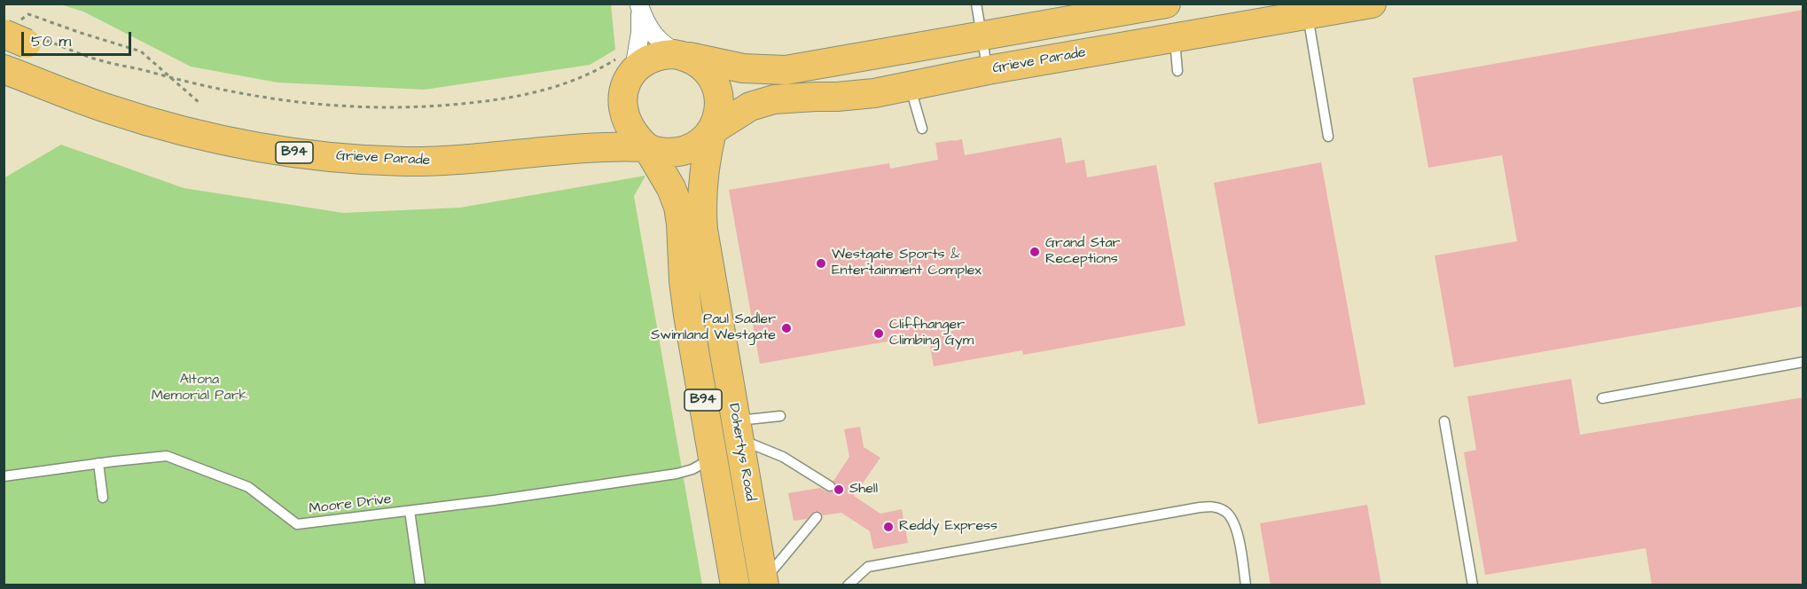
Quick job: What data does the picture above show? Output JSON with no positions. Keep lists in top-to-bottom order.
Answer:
{
  "streets": {
    "main road": ["Grieve Parade", "B94", "Dohertys Road"],
    "lane": ["Moore Drive"]
  },
  "crossings": [
    ["Grieve Parade", "B94"],
    ["Grieve Parade", "Dohertys Road"],
    ["B94", "Dohertys Road"],
    ["Dohertys Road", "Moore Drive"]
  ],
  "parks": ["Altona Memorial Park"],
  "places": [
    "Grand Star Receptions",
    "Westgate Sports & Entertainment Complex",
    "Paul Sadler Swimland Westgate",
    "Cliffhanger Climbing Gym",
    "Shell",
    "Reddy Express"
  ],
  "scale_bar": "50 m"
}
